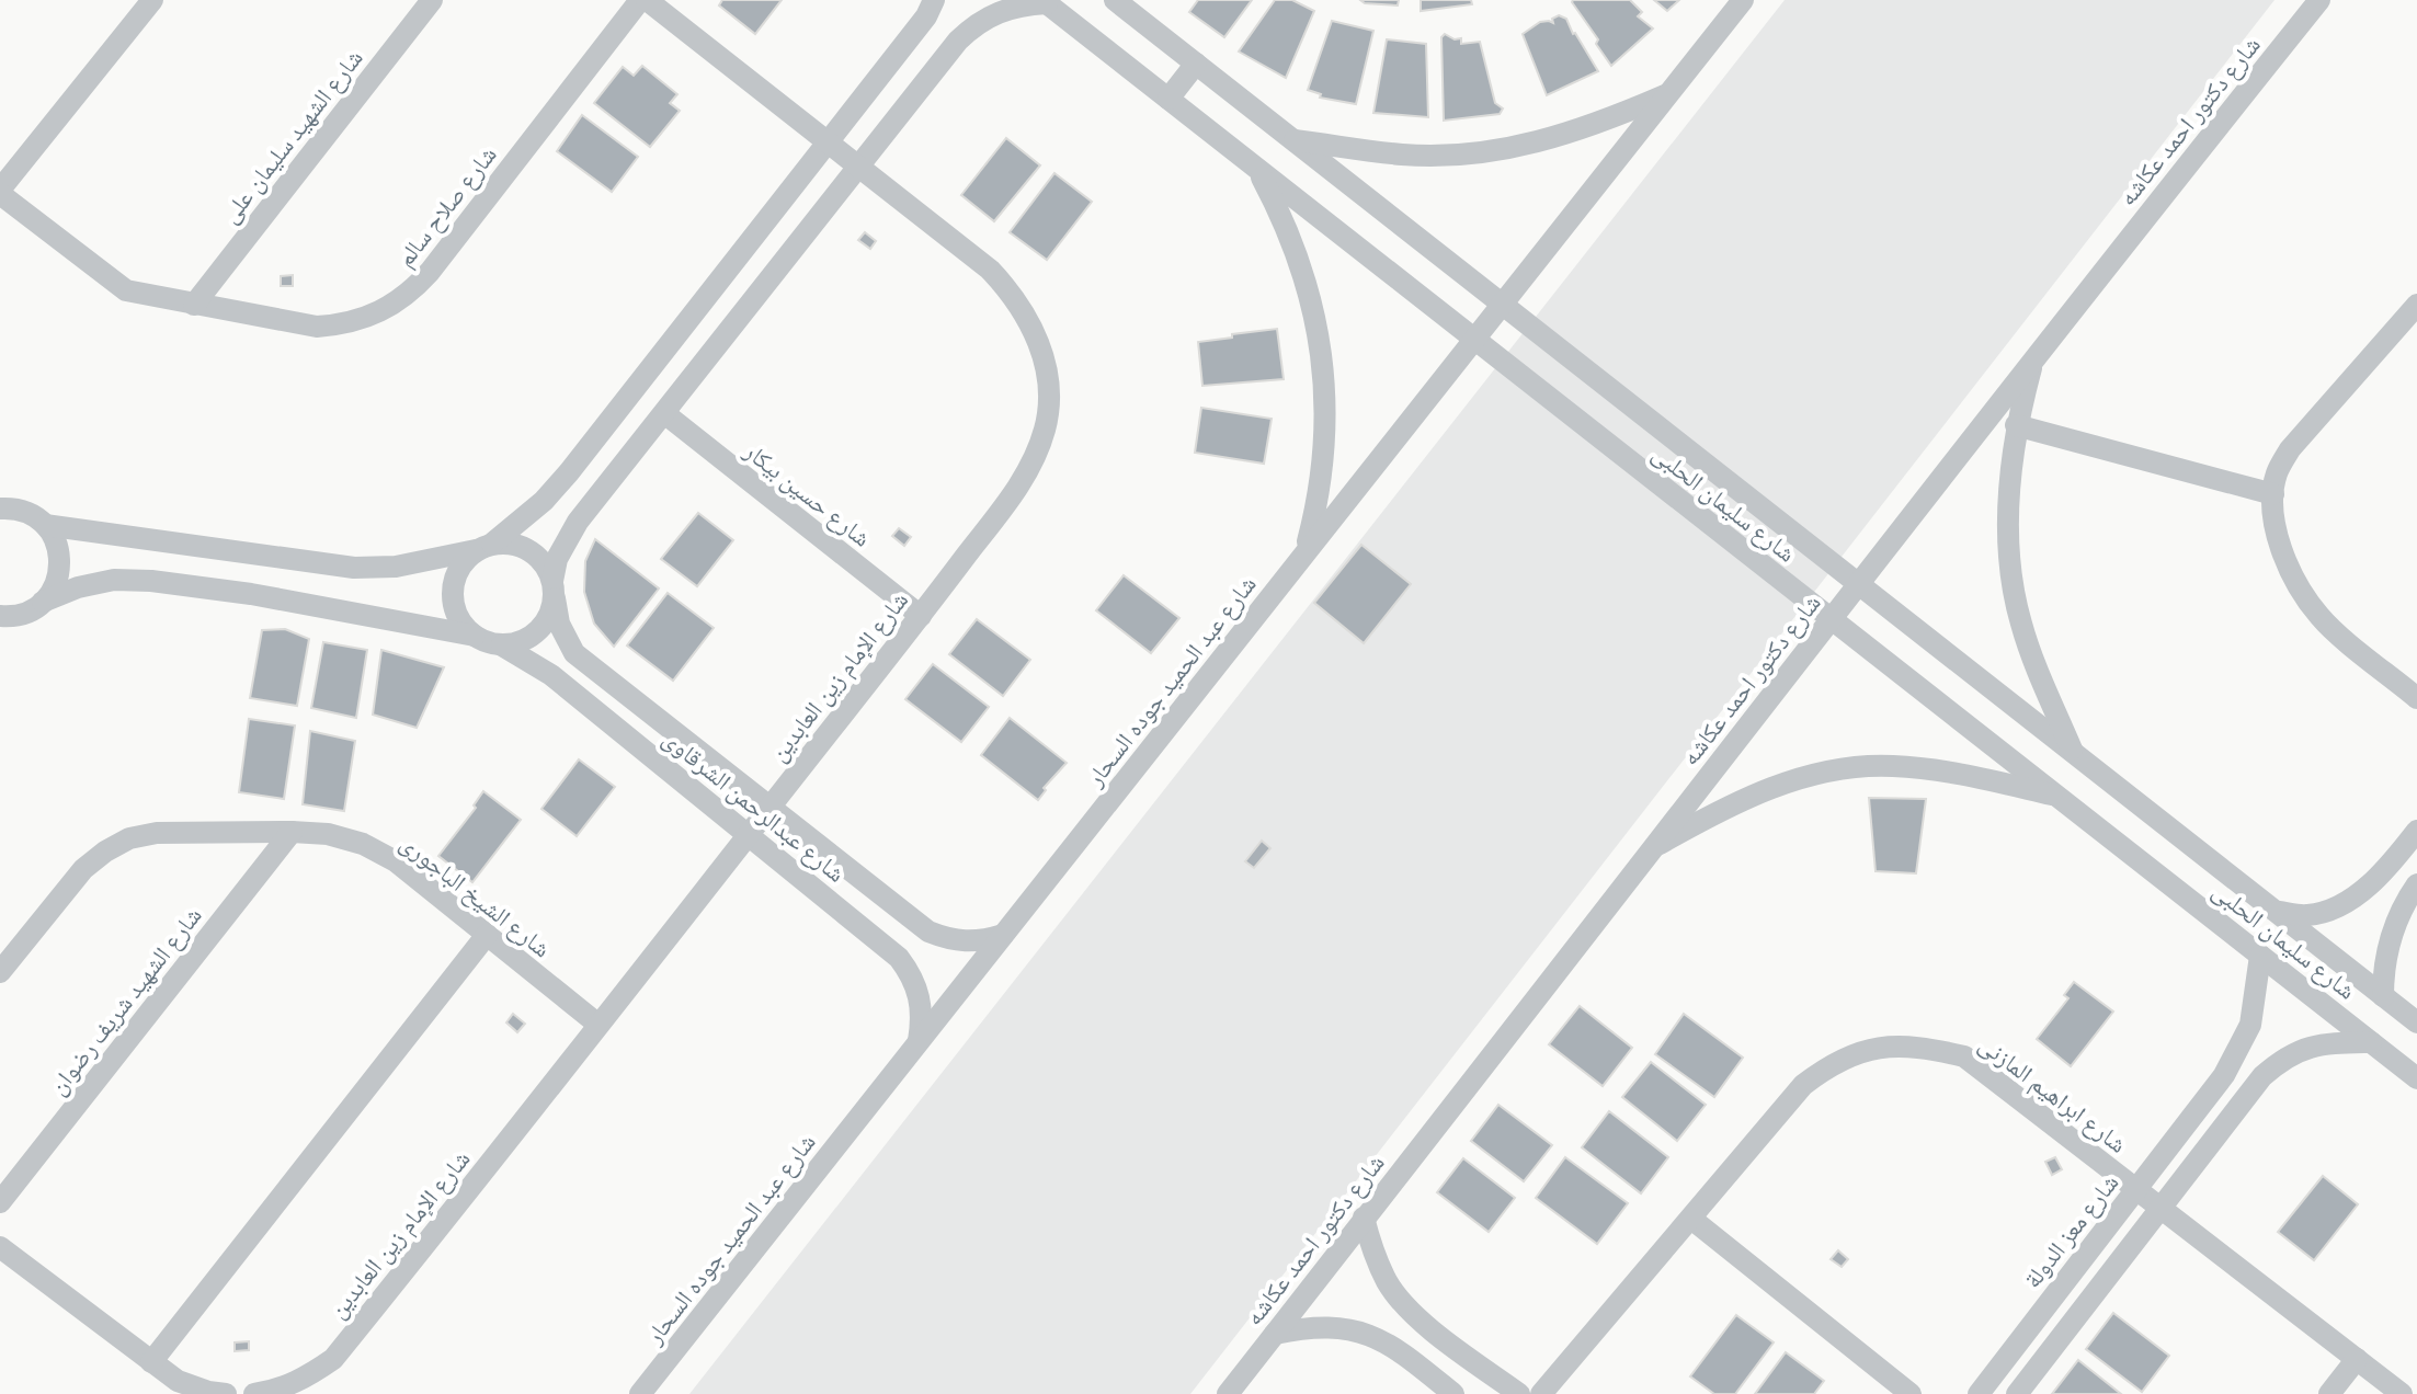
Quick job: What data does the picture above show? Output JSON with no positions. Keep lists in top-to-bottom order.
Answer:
{
  "streets": {
    "street": [
      "شارع دكتور احمد عكاشه",
      "شارع الشهيد سليمان على",
      "شارع صلاح سالم",
      "شارع حسين بيكار",
      "شارع سليمان الحلبى",
      "شارع الإمام زين العابدين",
      "شارع عبد الحميد جوده السحار",
      "شارع عبدالرحمن الشرقاوى",
      "شارع الشيخ الباجورى",
      "شارع الشهيد شريف رضوان",
      "شارع ابراهيم المازنى",
      "شارع معز الدولة"
    ]
  },
  "crossings": [
    ["شارع دكتور احمد عكاشه", "شارع سليمان الحلبى"],
    ["شارع الشهيد سليمان على", "شارع صلاح سالم"],
    ["شارع صلاح سالم", "شارع الإمام زين العابدين"],
    ["شارع حسين بيكار", "شارع الإمام زين العابدين"],
    ["شارع سليمان الحلبى", "شارع عبد الحميد جوده السحار"],
    ["شارع سليمان الحلبى", "شارع معز الدولة"],
    ["شارع الإمام زين العابدين", "شارع عبدالرحمن الشرقاوى"],
    ["شارع الإمام زين العابدين", "شارع الشيخ الباجورى"],
    ["شارع عبد الحميد جوده السحار", "شارع عبدالرحمن الشرقاوى"],
    ["شارع الشيخ الباجورى", "شارع الشهيد شريف رضوان"],
    ["شارع ابراهيم المازنى", "شارع معز الدولة"]
  ]
}
